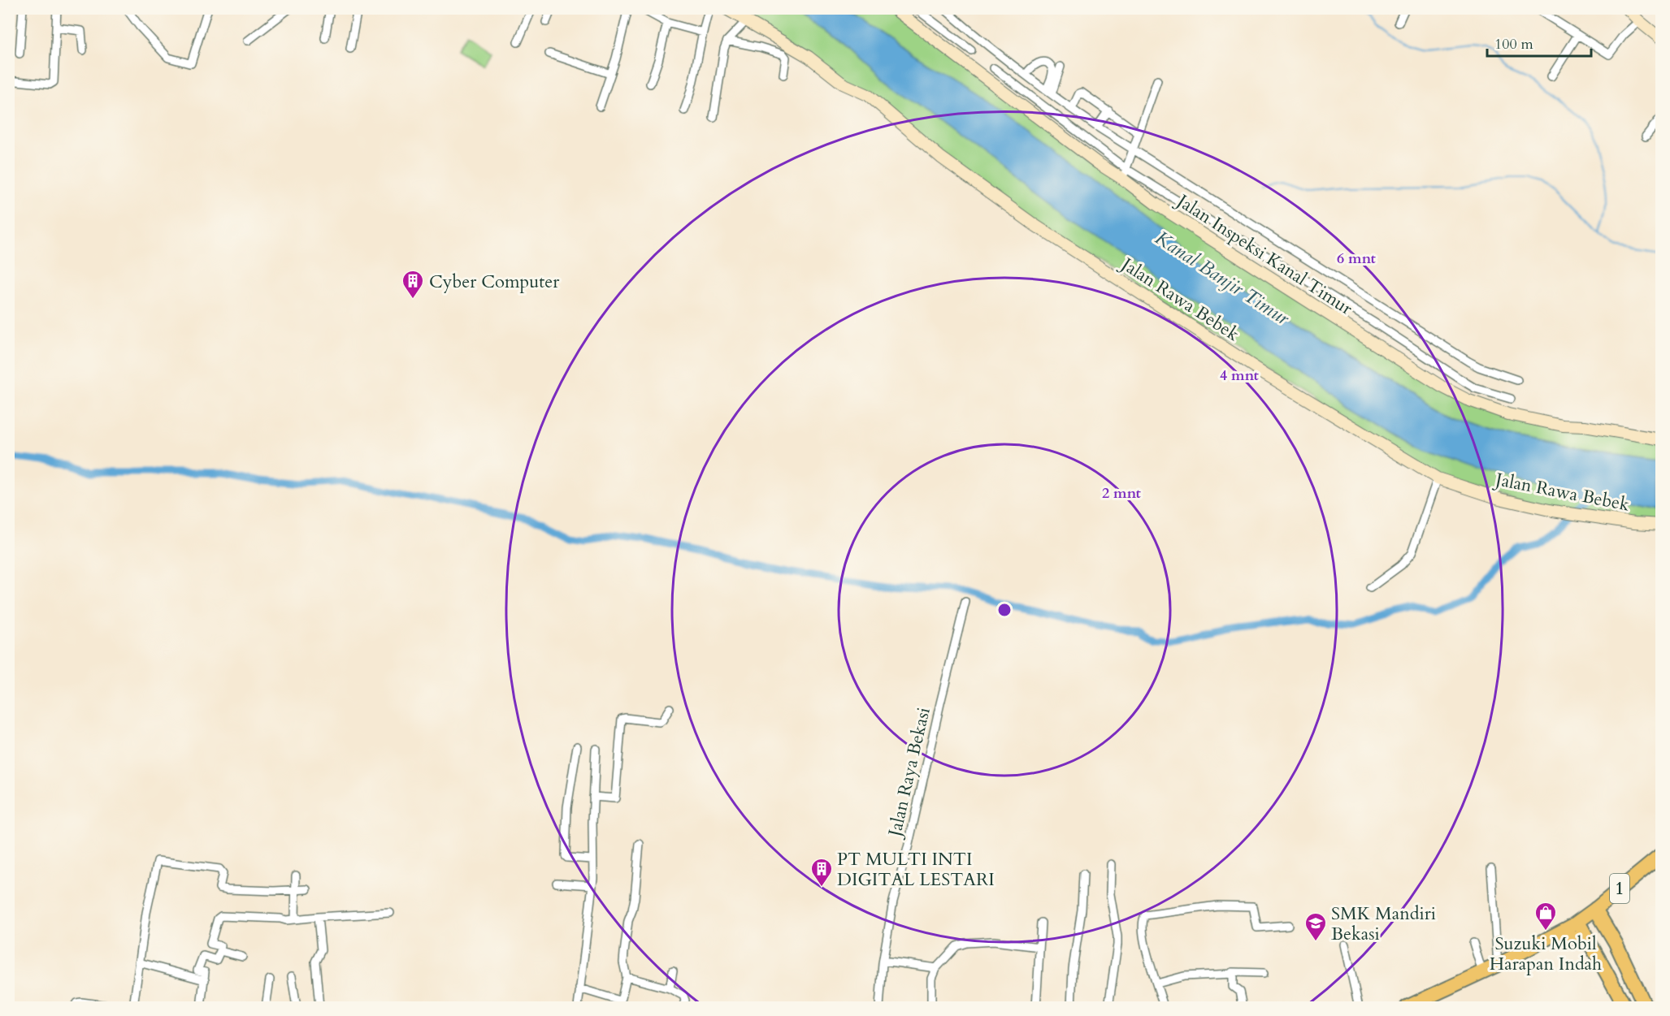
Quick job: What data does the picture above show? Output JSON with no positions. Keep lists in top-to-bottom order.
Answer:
{
  "streets": {
    "highway": ["1"],
    "street": ["Jalan Inspeksi Kanal Timur", "Jalan Rawa Bebek", "Jalan Raya Bekasi"]
  },
  "water": ["Kanal Banjir Timur"],
  "places": {
    "building": ["Cyber Computer", "PT MULTI INTI DIGITAL LESTARI"],
    "shop": ["Suzuki Mobil Harapan Indah"],
    "school or university": ["SMK Mandiri Bekasi"]
  },
  "scale_bar": "100 m",
  "rings": ["6 mnt", "4 mnt", "2 mnt"]
}
